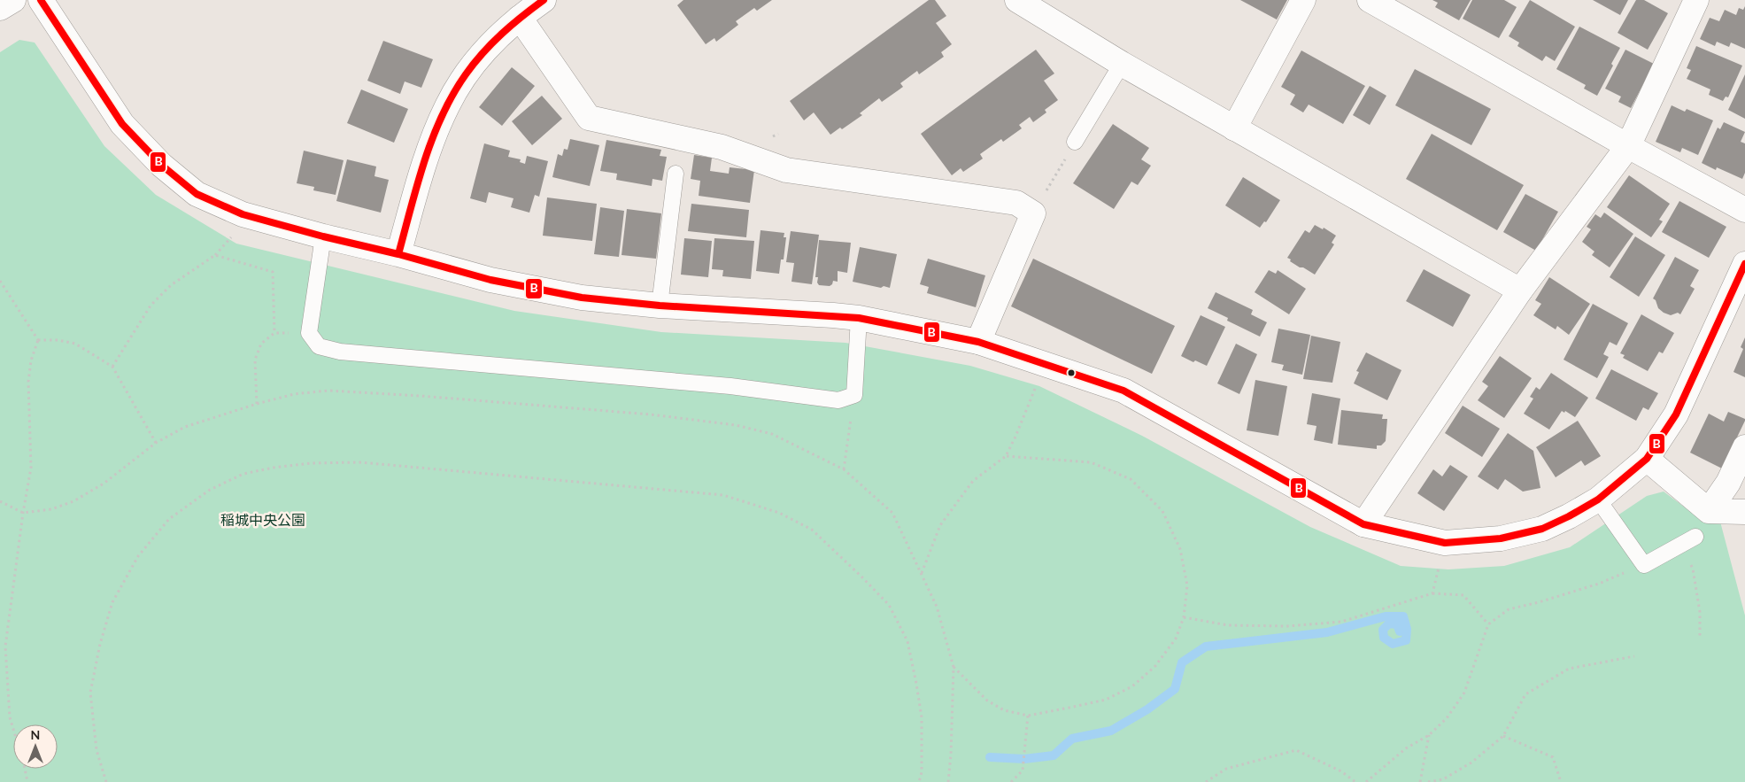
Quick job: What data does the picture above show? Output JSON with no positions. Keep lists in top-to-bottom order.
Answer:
{
  "parks": ["稲城中央公園"],
  "lines": ["transit line B"],
  "north": "top"
}
